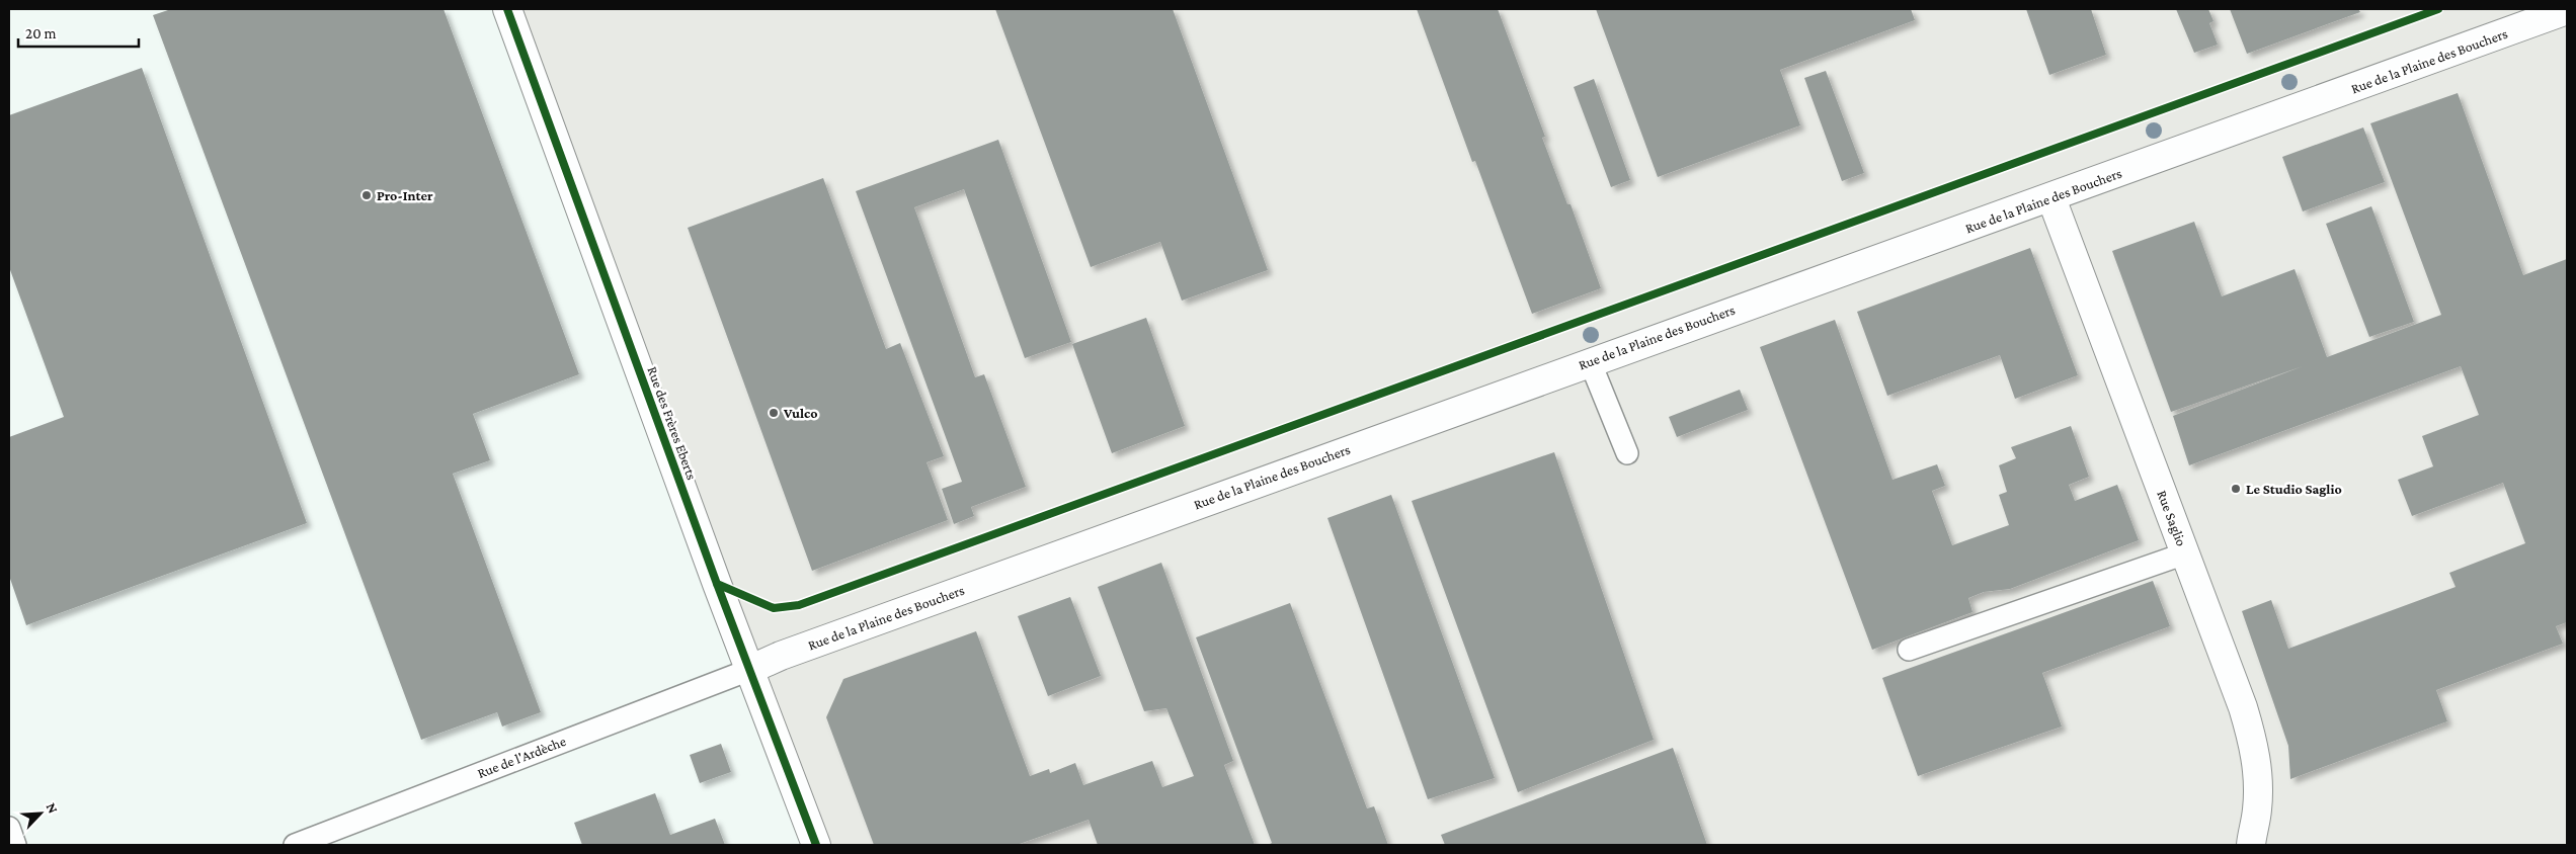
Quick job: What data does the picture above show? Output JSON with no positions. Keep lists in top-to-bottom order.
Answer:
{
  "streets": {
    "street": ["Rue de la Plaine des Bouchers", "Rue des Frères Eberts", "Rue Saglio"],
    "lane": ["Rue de l'Ardèche"]
  },
  "crossings": [
    ["Rue de la Plaine des Bouchers", "Rue des Frères Eberts"],
    ["Rue de la Plaine des Bouchers", "Rue Saglio"],
    ["Rue de la Plaine des Bouchers", "Rue de l'Ardèche"],
    ["Rue des Frères Eberts", "Rue de l'Ardèche"]
  ],
  "places": ["Pro-Inter", "Vulco", "Le Studio Saglio"],
  "scale_bar": "20 m",
  "north": "top right"
}
